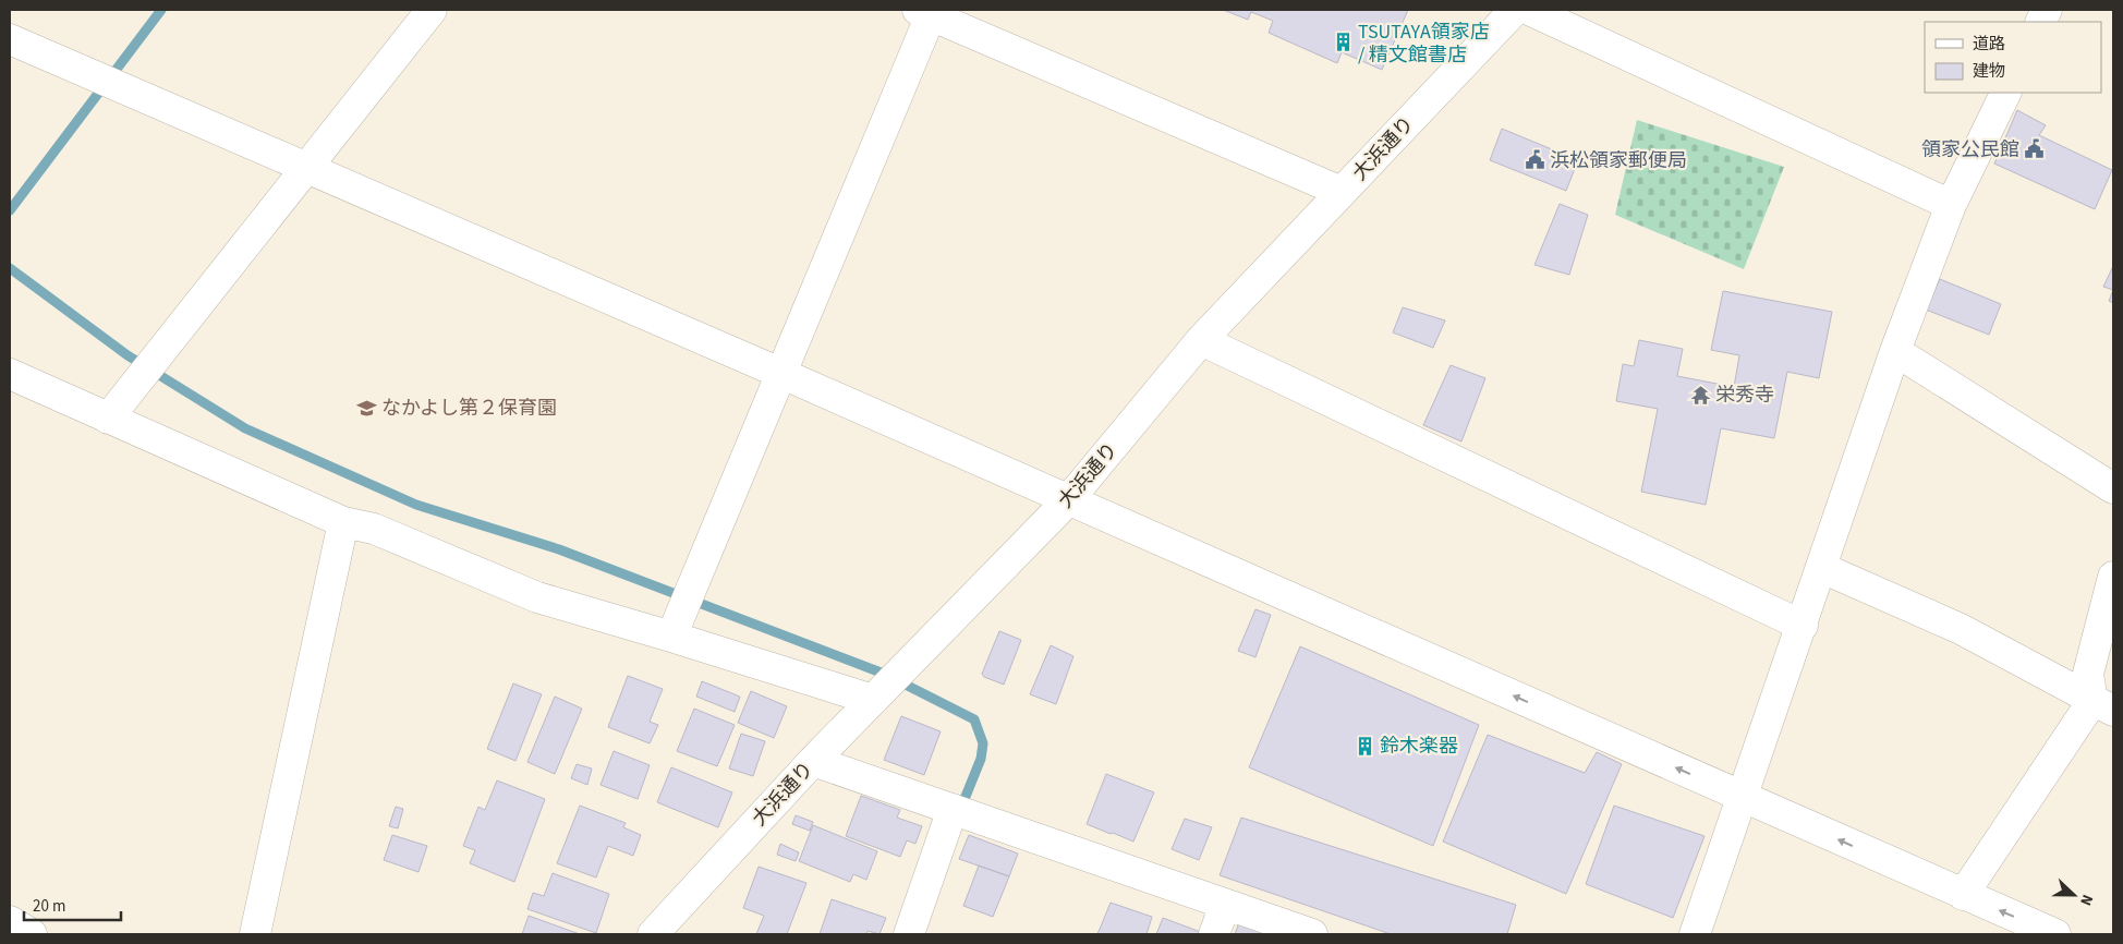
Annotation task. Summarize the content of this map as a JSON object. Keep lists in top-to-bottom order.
{
  "streets": {
    "street": ["大浜通り"]
  },
  "places": {
    "building": ["TSUTAYA領家店 / 精文館書店", "鈴木楽器"],
    "public building": ["領家公民館", "浜松領家郵便局"],
    "temple": ["栄秀寺"],
    "school or university": ["なかよし第２保育園"]
  },
  "legend": ["道路", "建物"],
  "scale_bar": "20 m",
  "north": "right"
}
